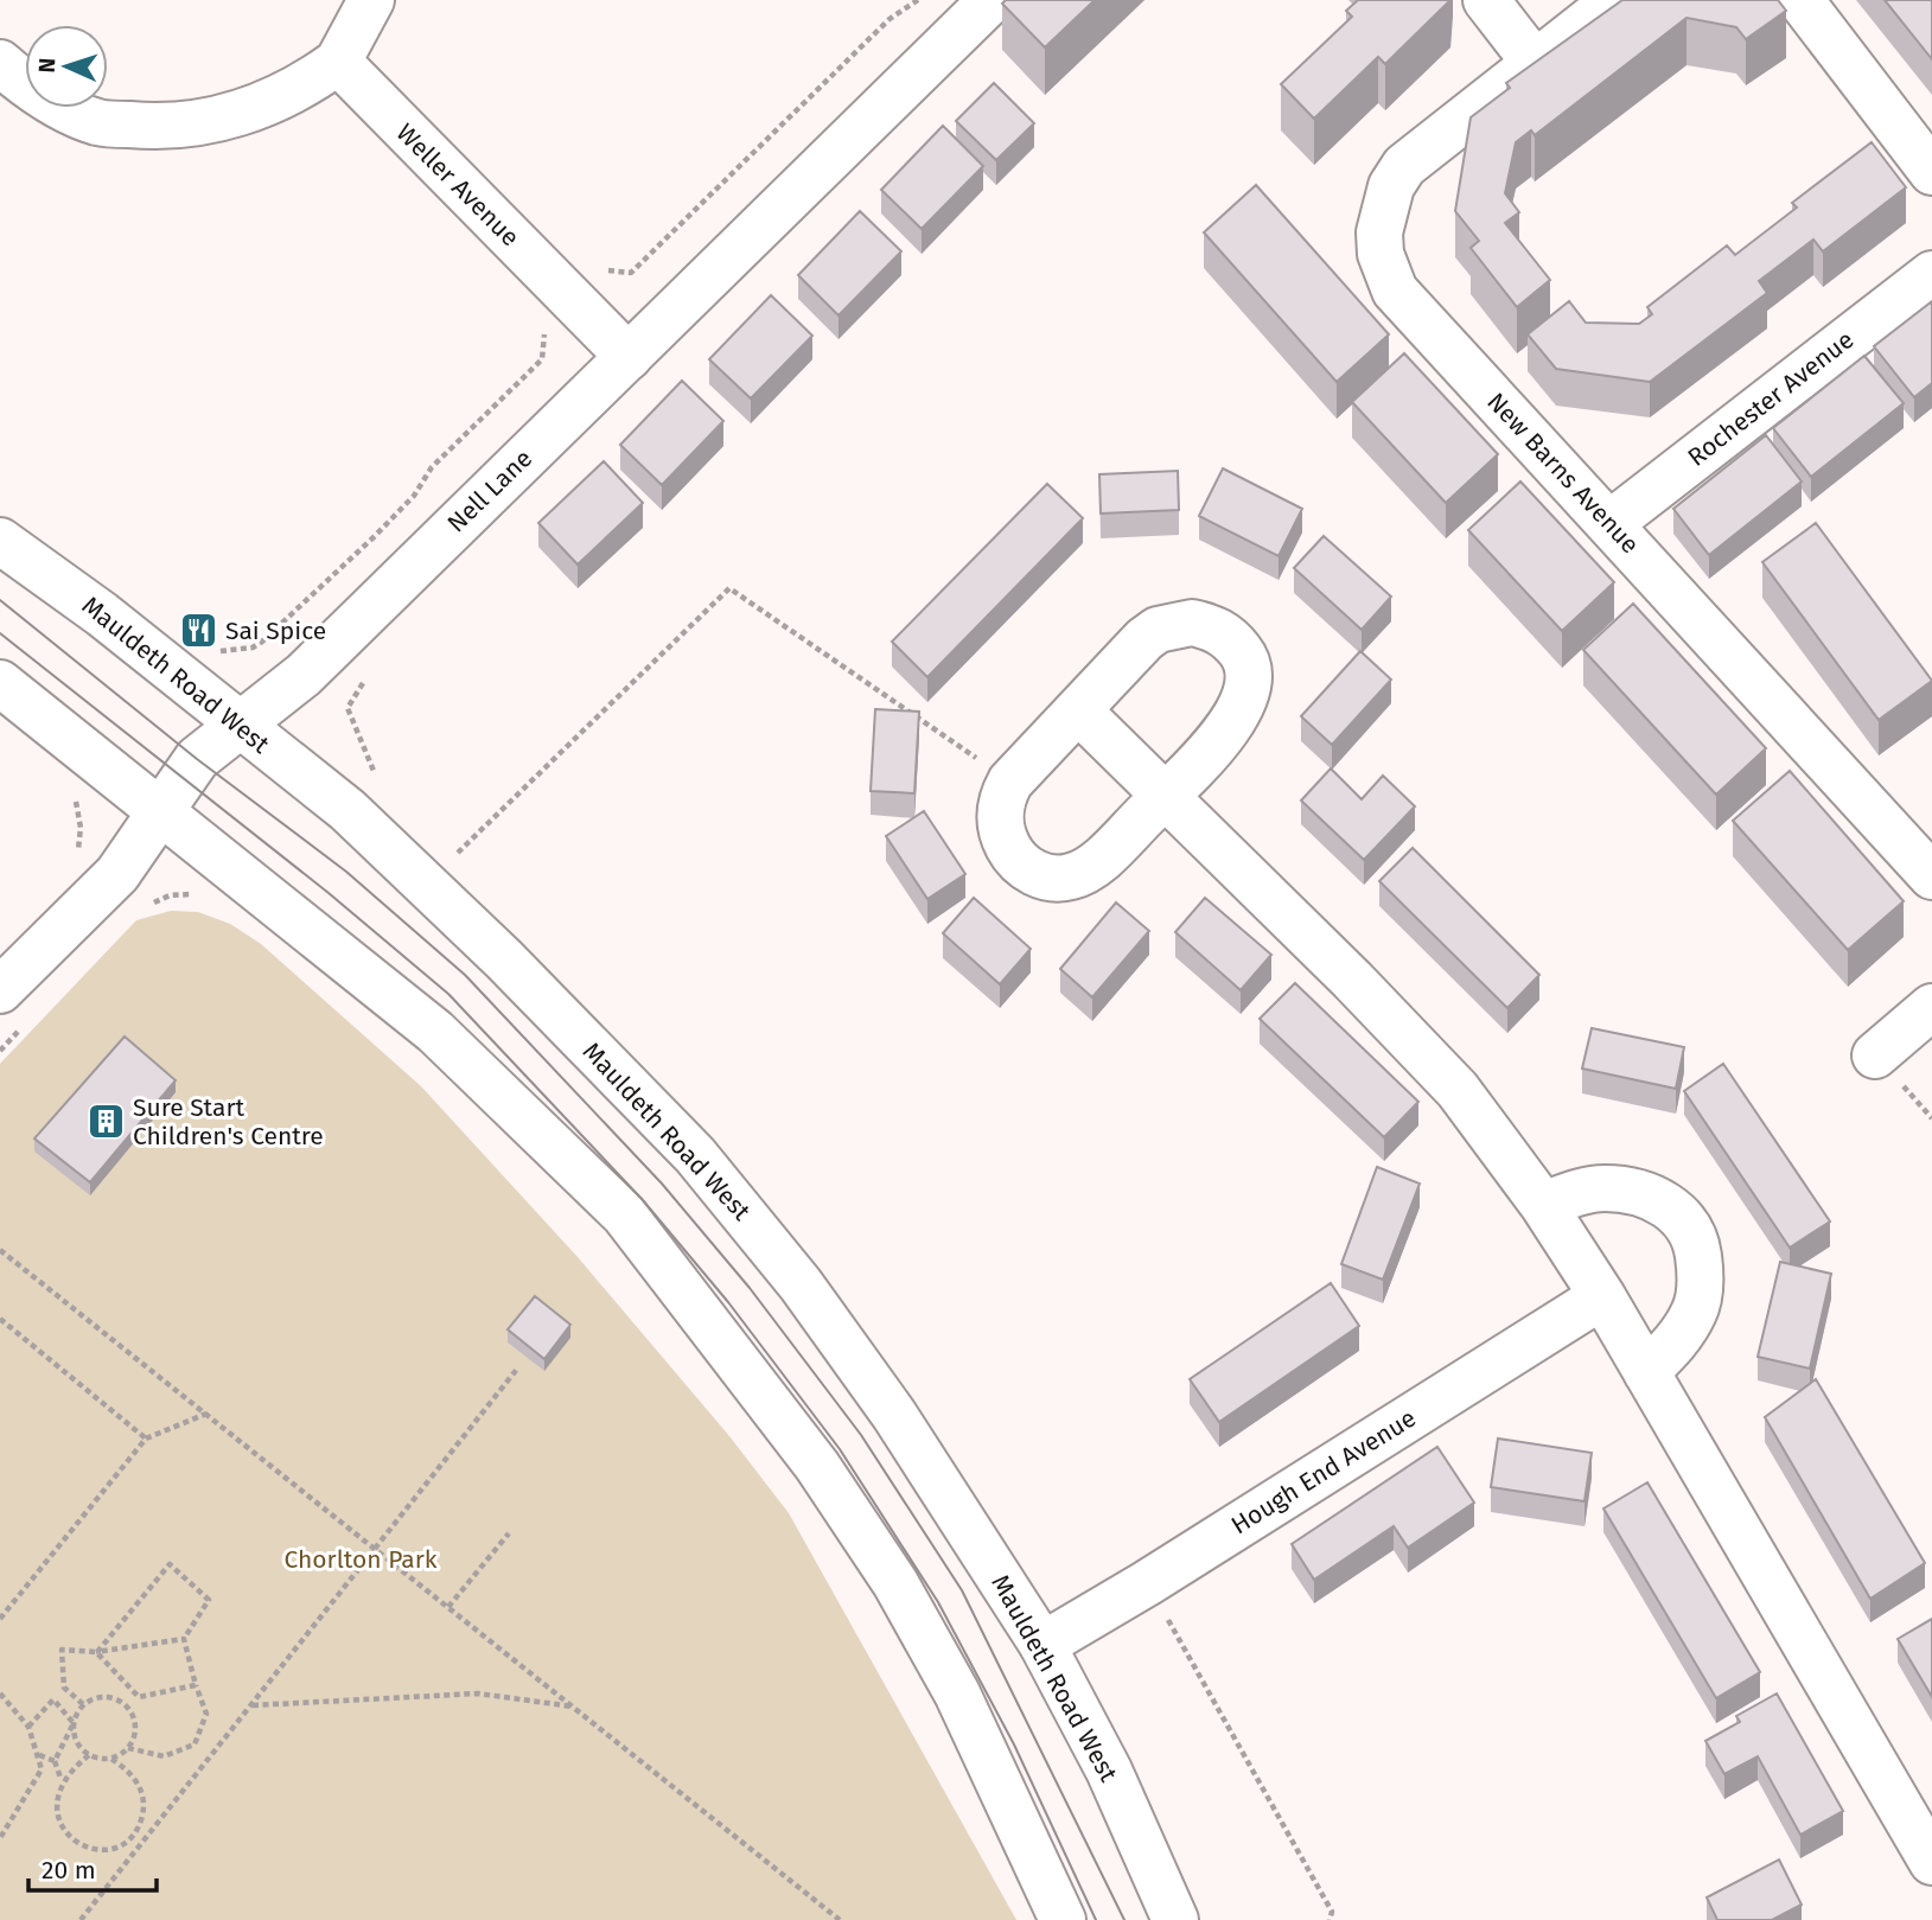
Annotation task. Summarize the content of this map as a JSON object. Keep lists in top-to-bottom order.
{
  "streets": {
    "street": [
      "Weller Avenue",
      "Rochester Avenue",
      "New Barns Avenue",
      "Nell Lane",
      "Mauldeth Road West",
      "Hough End Avenue"
    ]
  },
  "crossings": [
    ["Weller Avenue", "Nell Lane"],
    ["Rochester Avenue", "New Barns Avenue"],
    ["Nell Lane", "Mauldeth Road West"],
    ["Mauldeth Road West", "Hough End Avenue"]
  ],
  "parks": ["Chorlton Park"],
  "places": {
    "restaurant": ["Sai Spice"],
    "building": ["Sure Start Children's Centre"]
  },
  "scale_bar": "20 m",
  "north": "left"
}
